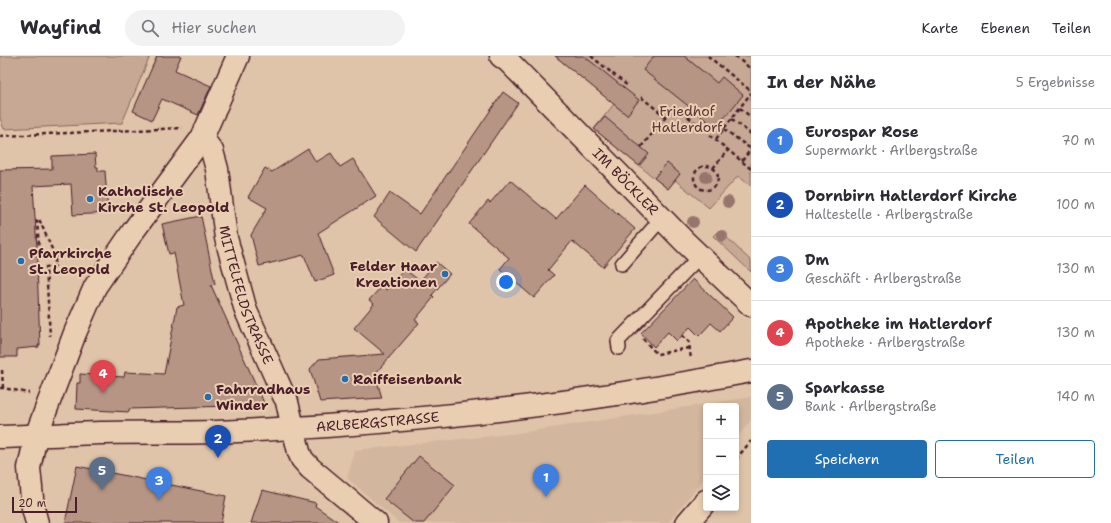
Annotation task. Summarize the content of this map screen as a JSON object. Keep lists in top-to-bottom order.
{
  "streets": {
    "street": ["IM BÖCKLER", "MITTELFELDSTRASSE", "ARLBERGSTRASSE"]
  },
  "crossings": [
    ["MITTELFELDSTRASSE", "ARLBERGSTRASSE"]
  ],
  "parks": ["Friedhof Hatlerdorf"],
  "places": [
    "Katholische Kirche St. Leopold",
    "Pfarrkirche St. Leopold",
    "Felder Haar Kreationen",
    "Raiffeisenbank",
    "Fahrradhaus Winder"
  ],
  "scale_bar": "20 m",
  "page": {
    "header": "Wayfind",
    "search": "Hier suchen",
    "nav": ["Karte", "Ebenen", "Teilen"],
    "heading": ["In der Nähe", "5 Ergebnisse"],
    "list": [
      {
        "mark": "1",
        "name": "Eurospar Rose",
        "note": "Supermarkt · Arlbergstraße",
        "value": "70 m"
      },
      {
        "mark": "2",
        "name": "Dornbirn Hatlerdorf Kirche",
        "note": "Haltestelle · Arlbergstraße",
        "value": "100 m"
      },
      {
        "mark": "3",
        "name": "Dm",
        "note": "Geschäft · Arlbergstraße",
        "value": "130 m"
      },
      {
        "mark": "4",
        "name": "Apotheke im Hatlerdorf",
        "note": "Apotheke · Arlbergstraße",
        "value": "130 m"
      },
      {
        "mark": "5",
        "name": "Sparkasse",
        "note": "Bank · Arlbergstraße",
        "value": "140 m"
      }
    ],
    "pins": [
      "4",
      "2",
      "5",
      "1",
      "3"
    ],
    "map_buttons": ["+", "−"],
    "buttons": ["Speichern", "Teilen"],
    "scale": "20 m"
  }
}
